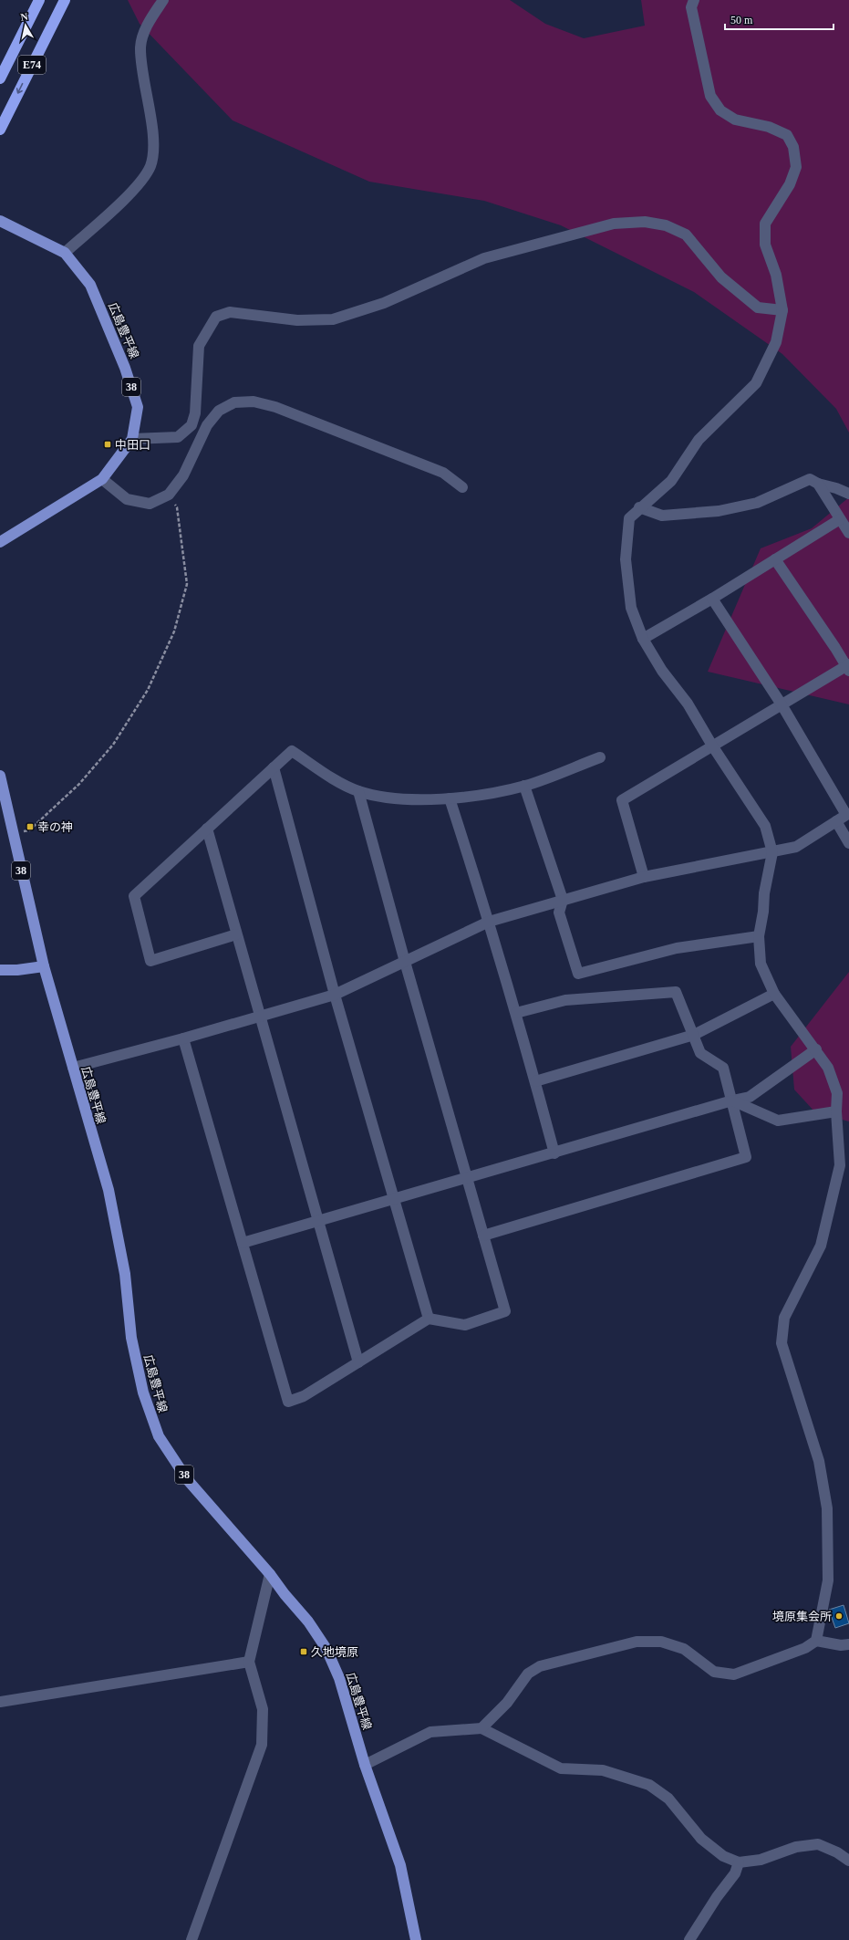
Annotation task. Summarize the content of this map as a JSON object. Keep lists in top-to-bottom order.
{
  "streets": {
    "highway": ["E74"],
    "main road": ["広島豊平線", "38"]
  },
  "places": {
    "transit": ["中田口", "幸の神", "久地境原"],
    "other": ["境原集会所"]
  },
  "scale_bar": "50 m",
  "north": "top"
}
